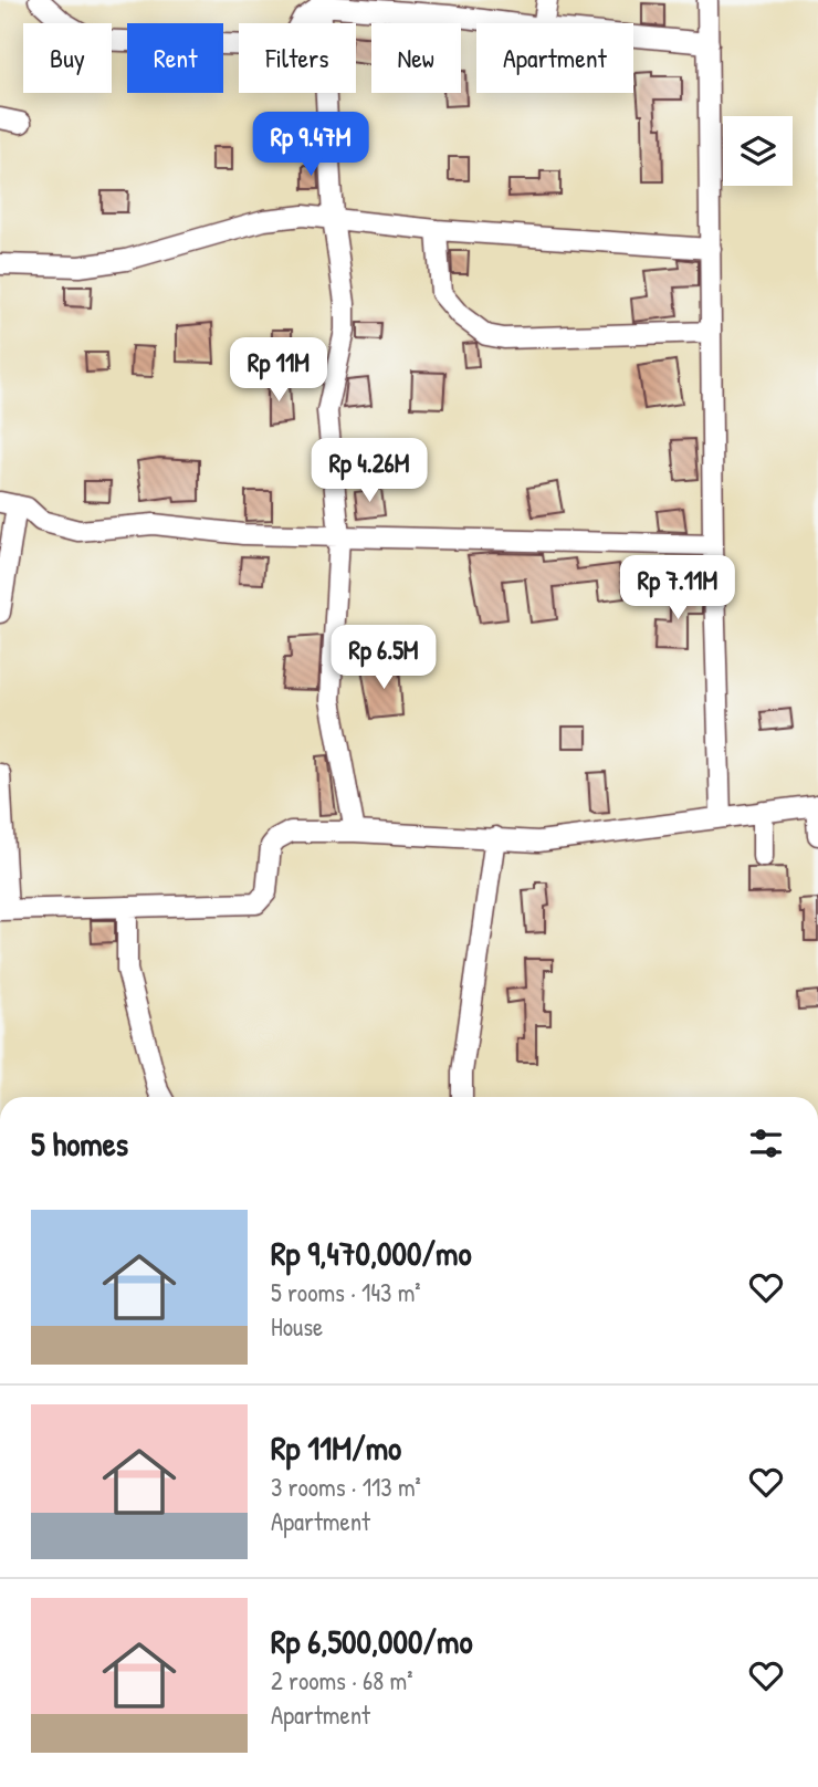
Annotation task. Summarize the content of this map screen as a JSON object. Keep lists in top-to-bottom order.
{
  "page": {
    "chip": [
      "Buy",
      "Rent",
      "Filters",
      "New",
      "Apartment"
    ],
    "price": [
      "Rp 9.47M",
      "Rp 11M",
      "Rp 4.26M",
      "Rp 7.11M",
      "Rp 6.5M"
    ],
    "heading": "5 homes",
    "list": [
      {
        "name": "Rp 9,470,000/mo",
        "note": "5 rooms · 143 m² · House"
      },
      {
        "name": "Rp 11M/mo",
        "note": "3 rooms · 113 m² · Apartment"
      },
      {
        "name": "Rp 6,500,000/mo",
        "note": "2 rooms · 68 m² · Apartment"
      }
    ]
  }
}
